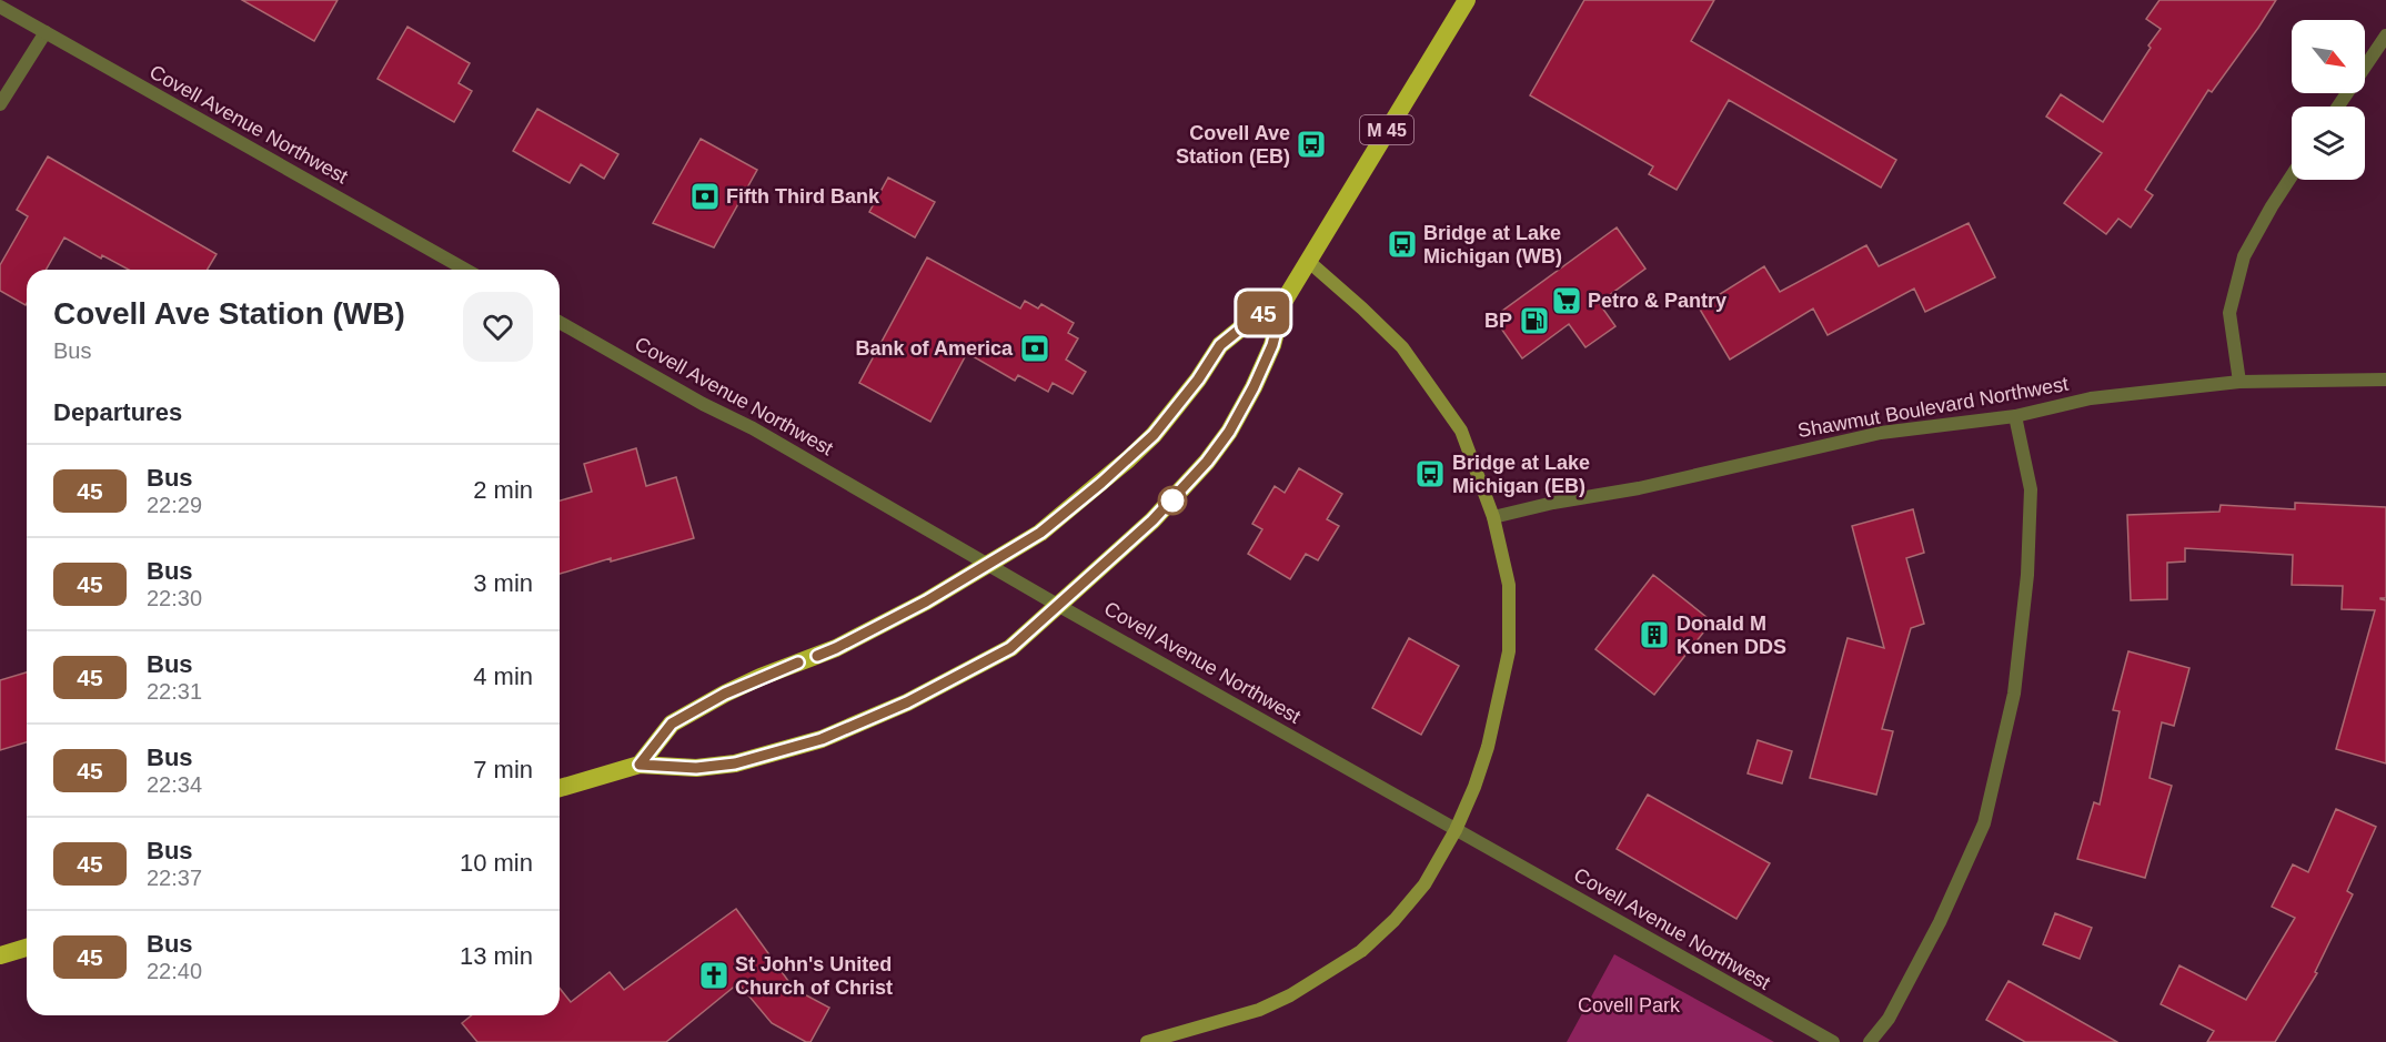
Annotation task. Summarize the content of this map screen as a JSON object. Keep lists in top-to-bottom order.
{
  "streets": {
    "highway": ["M 45"],
    "street": ["Covell Avenue Northwest", "Shawmut Boulevard Northwest"]
  },
  "crossings": [
    ["Covell Avenue Northwest", "M 45"]
  ],
  "parks": ["Covell Park"],
  "places": {
    "bus stop": ["Covell Ave Station (EB)", "Bridge at Lake Michigan (WB)", "Bridge at Lake Michigan (EB)"],
    "bank": ["Fifth Third Bank", "Bank of America"],
    "supermarket": ["Petro & Pantry"],
    "fuel station": ["BP"],
    "building": ["Donald M Konen DDS"],
    "church": ["St John's United Church of Christ"]
  },
  "lines": ["bus line 45"],
  "north": "bottom right",
  "page": {
    "on_map": "45",
    "heading": [
      ["Covell Ave Station (WB)", "Bus"],
      "Departures"
    ],
    "list": [
      {
        "mark": "45",
        "name": "Bus",
        "note": "22:29",
        "value": "2 min"
      },
      {
        "mark": "45",
        "name": "Bus",
        "note": "22:30",
        "value": "3 min"
      },
      {
        "mark": "45",
        "name": "Bus",
        "note": "22:31",
        "value": "4 min"
      },
      {
        "mark": "45",
        "name": "Bus",
        "note": "22:34",
        "value": "7 min"
      },
      {
        "mark": "45",
        "name": "Bus",
        "note": "22:37",
        "value": "10 min"
      },
      {
        "mark": "45",
        "name": "Bus",
        "note": "22:40",
        "value": "13 min"
      }
    ]
  }
}
